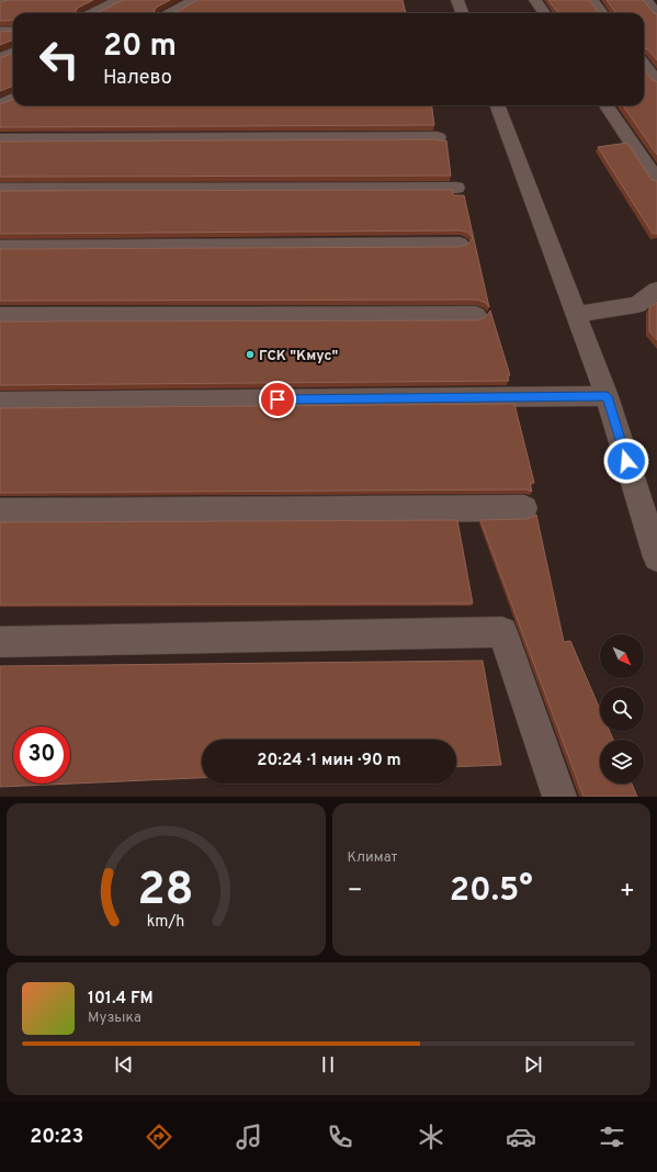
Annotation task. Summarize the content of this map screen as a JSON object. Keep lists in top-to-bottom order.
{
  "places": ["ГСК \"Кмус\""],
  "north": "bottom right",
  "page": {
    "turn": ["20 m", "Налево"],
    "limit": "30",
    "trip": "20:24 · 1 мин · 90 m",
    "tile": "Климат",
    "heat": ["−", "20.5°", "+"],
    "song": ["101.4 FM", "Музыка"],
    "tabs": "20:23",
    "gauge": ["28", "km/h"]
  }
}
